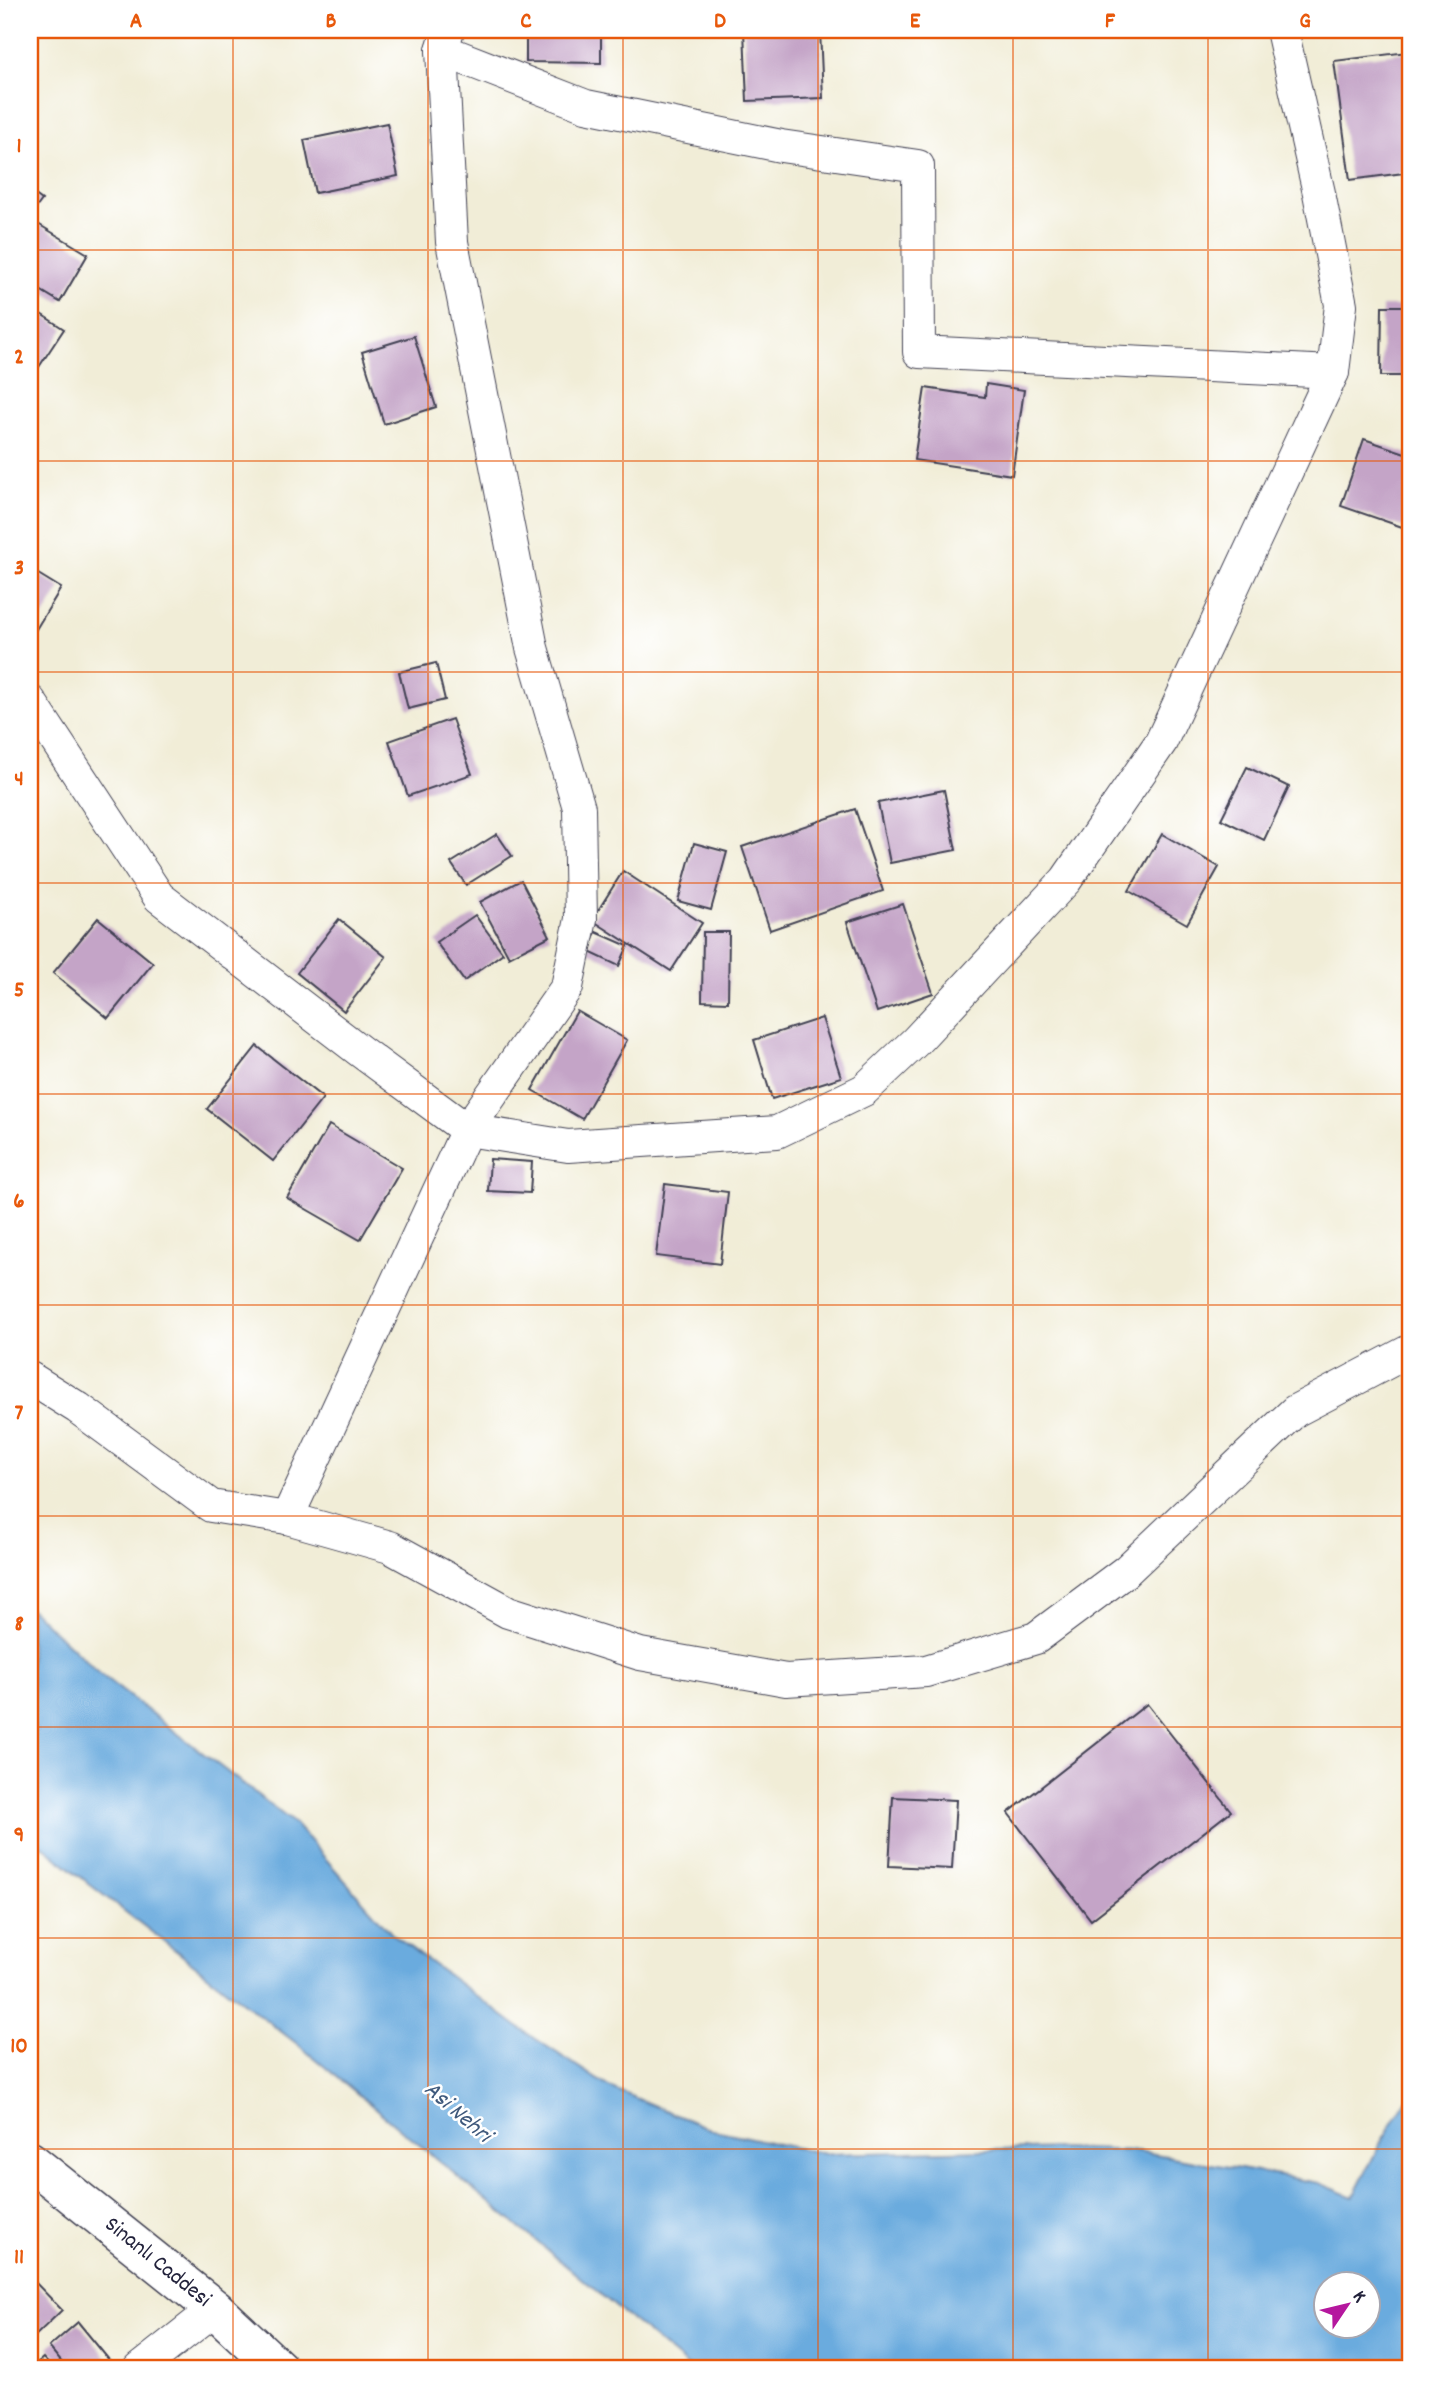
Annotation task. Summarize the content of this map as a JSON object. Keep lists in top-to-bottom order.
{
  "streets": {
    "main road": ["Sinanlı Caddesi"]
  },
  "water": ["Asi Nehri"],
  "north": "top right",
  "grid": {
    "columns": [
      "A",
      "B",
      "C",
      "D",
      "E",
      "F",
      "G"
    ],
    "rows": [
      "1",
      "2",
      "3",
      "4",
      "5",
      "6",
      "7",
      "8",
      "9",
      "10",
      "11"
    ]
  }
}
